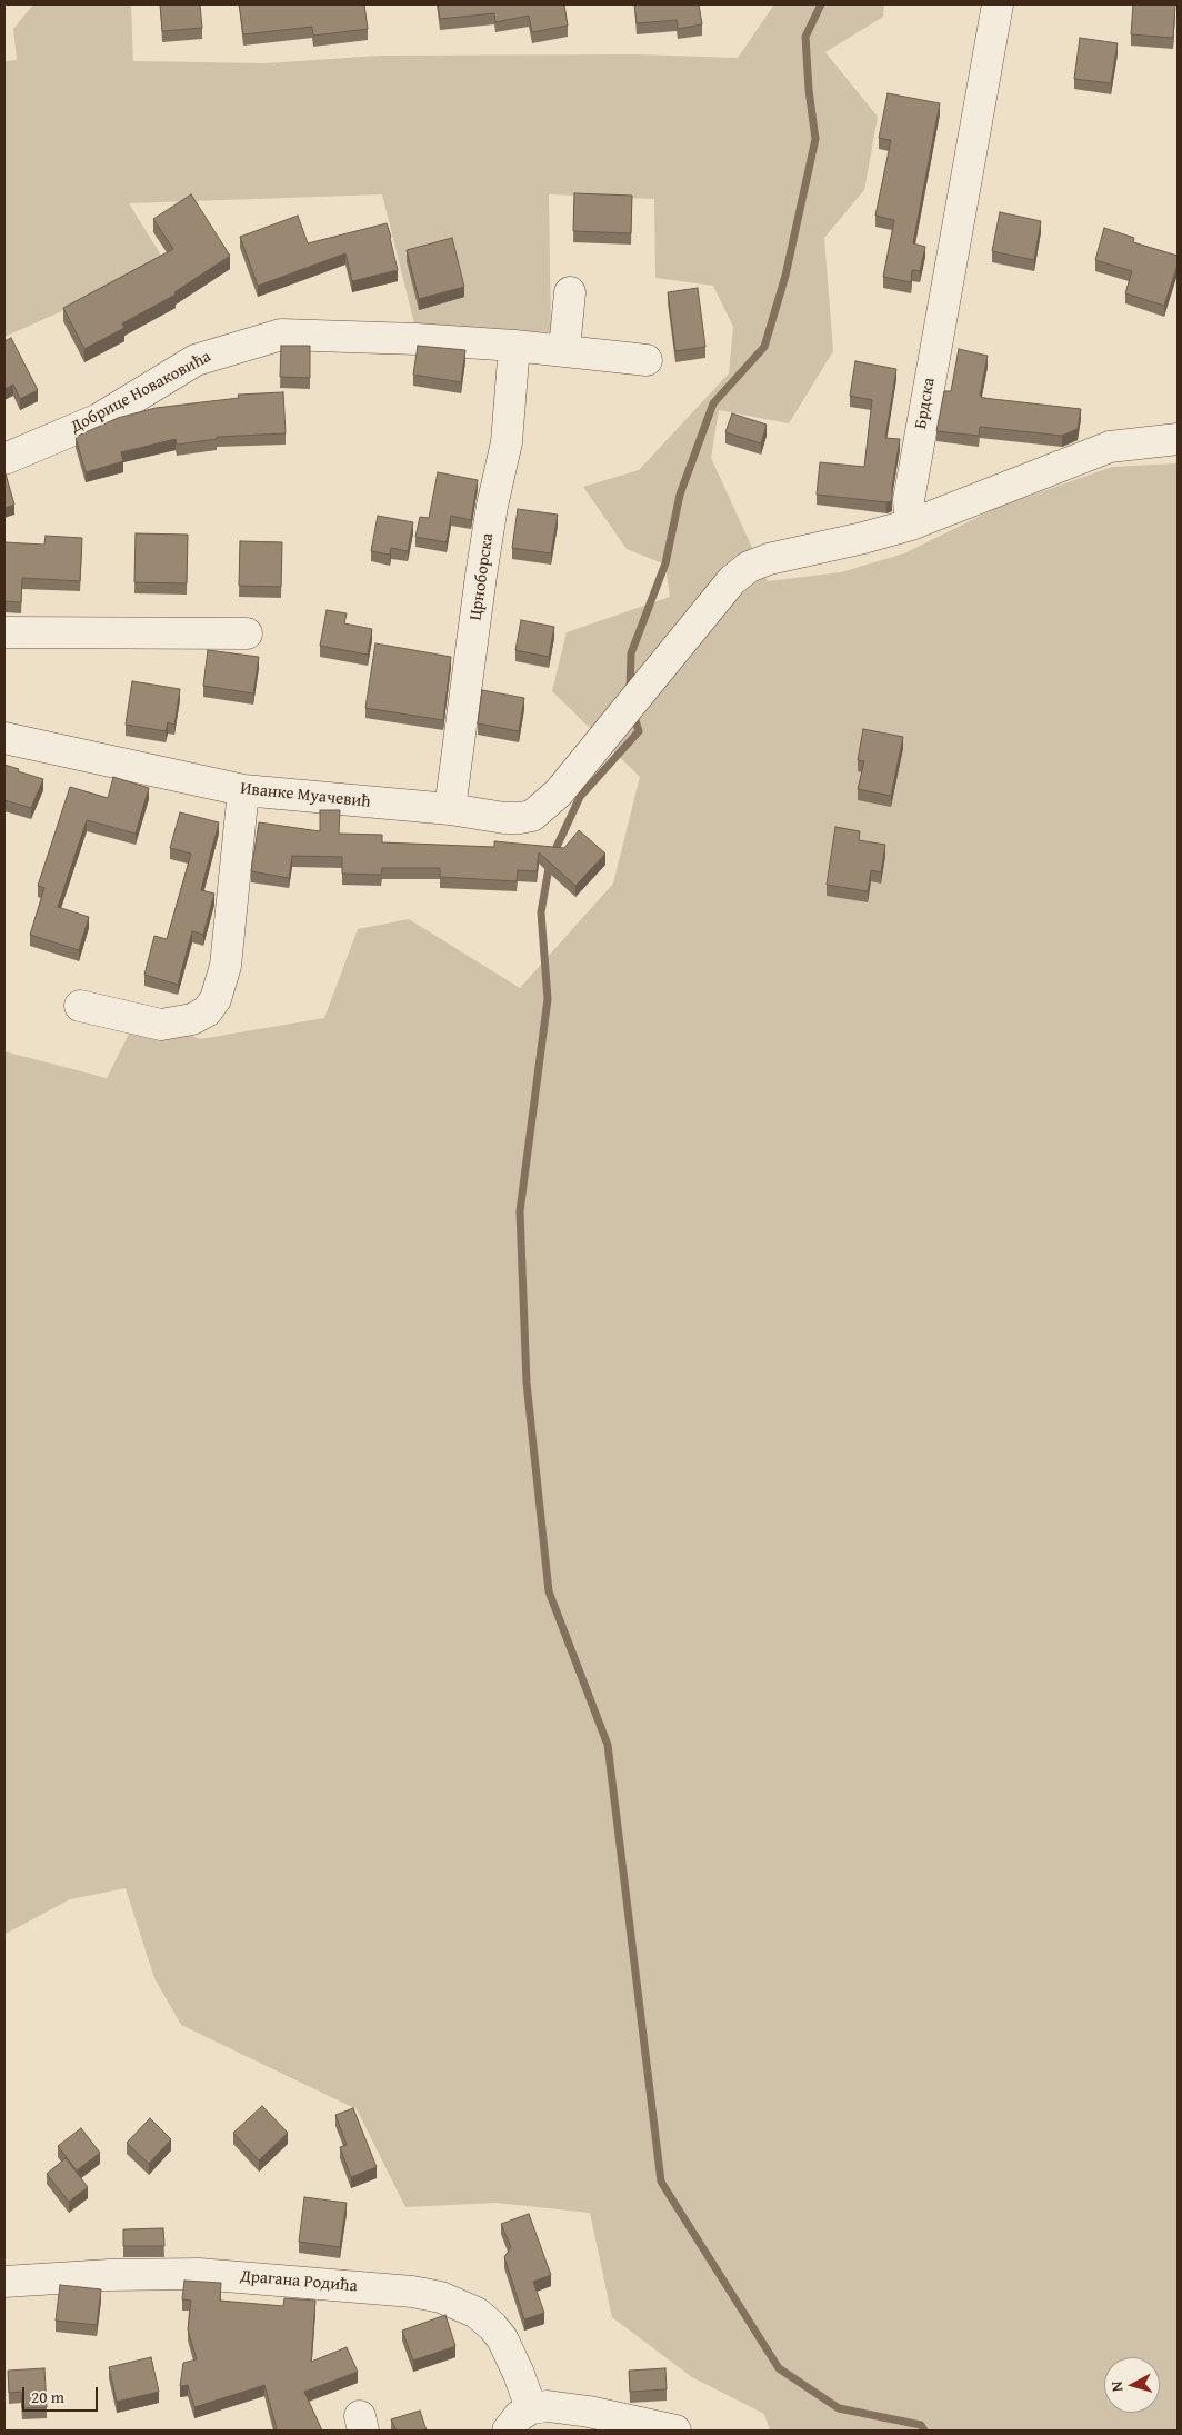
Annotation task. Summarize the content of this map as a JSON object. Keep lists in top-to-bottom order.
{
  "streets": {
    "street": [
      "Добрице Новаковића",
      "Брдска",
      "Црноборска",
      "Иванке Муачевић",
      "Драгана Родића"
    ]
  },
  "crossings": [
    ["Добрице Новаковића", "Црноборска"],
    ["Брдска", "Иванке Муачевић"],
    ["Црноборска", "Иванке Муачевић"]
  ],
  "scale_bar": "20 m",
  "north": "left"
}
